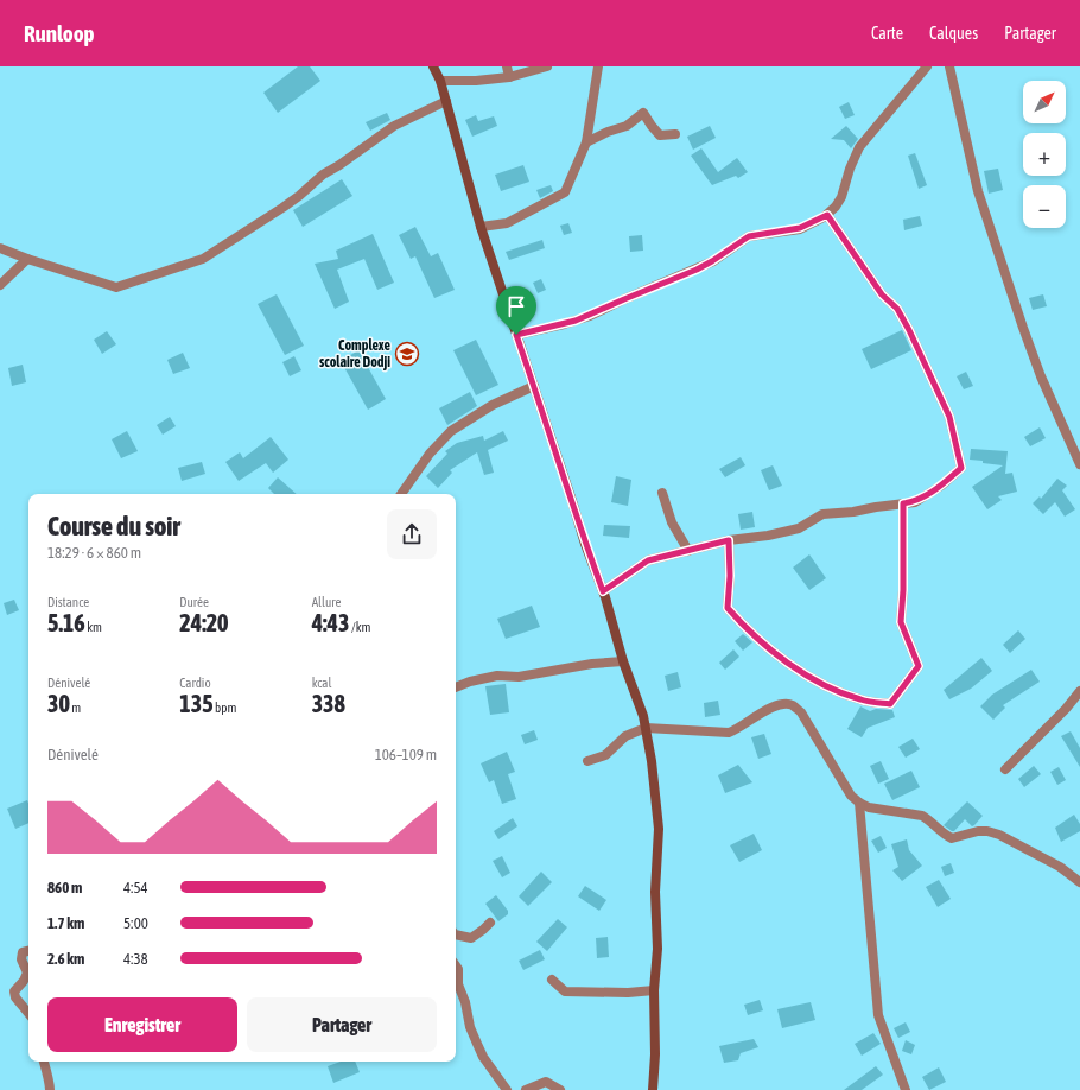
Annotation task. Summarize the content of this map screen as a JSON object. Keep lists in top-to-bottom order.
{
  "places": {
    "school or university": ["Complexe scolaire Dodji"]
  },
  "north": "top right",
  "page": {
    "header": "Runloop",
    "nav": ["Carte", "Calques", "Partager"],
    "map_buttons": ["+", "−"],
    "heading": ["Course du soir", "18:29 · 6 × 860 m"],
    "stats": [
      ["Distance", "5.16 km"],
      ["Durée", "24:20"],
      ["Allure", "4:43 /km"],
      ["Dénivelé", "30 m"],
      ["Cardio", "135 bpm"],
      ["kcal", "338"]
    ],
    "chart": ["Dénivelé", "106–109 m"],
    "list": [
      {
        "name": "860 m",
        "note": "4:54"
      },
      {
        "name": "1.7 km",
        "note": "5:00"
      },
      {
        "name": "2.6 km",
        "note": "4:38"
      }
    ],
    "buttons": ["Enregistrer", "Partager"]
  }
}
